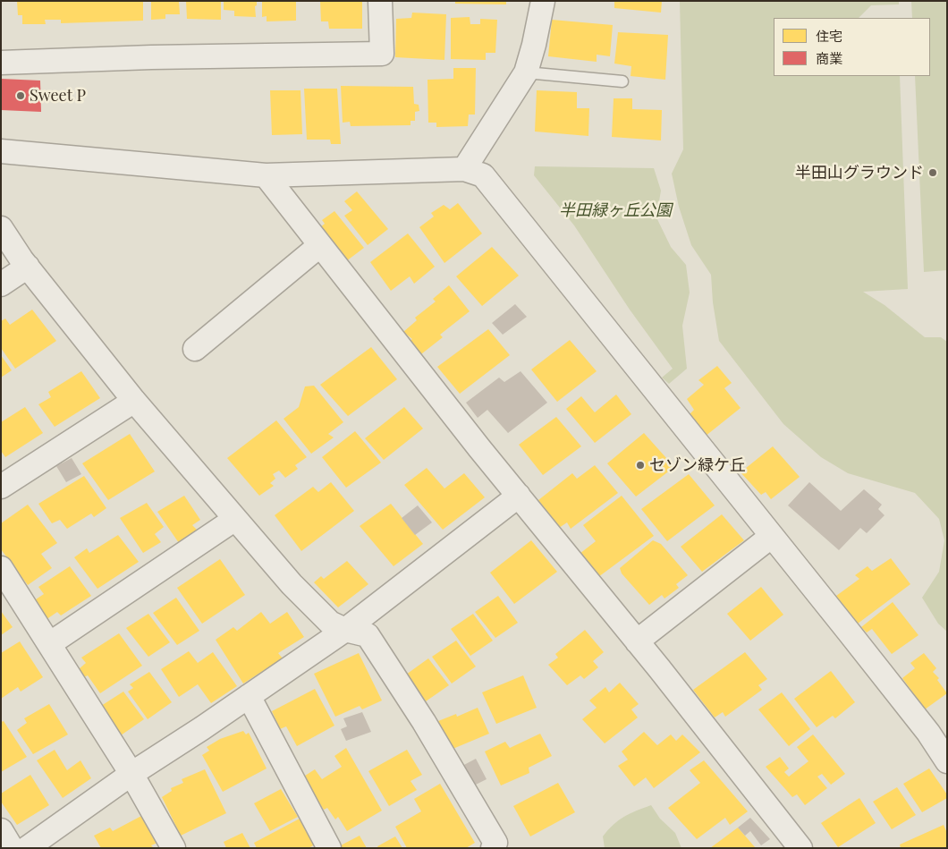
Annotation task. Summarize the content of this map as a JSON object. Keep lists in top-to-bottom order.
{
  "parks": ["半田緑ヶ丘公園"],
  "places": ["Sweet P", "半田山グラウンド", "セゾン緑ケ丘"],
  "legend": ["住宅", "商業"]
}
